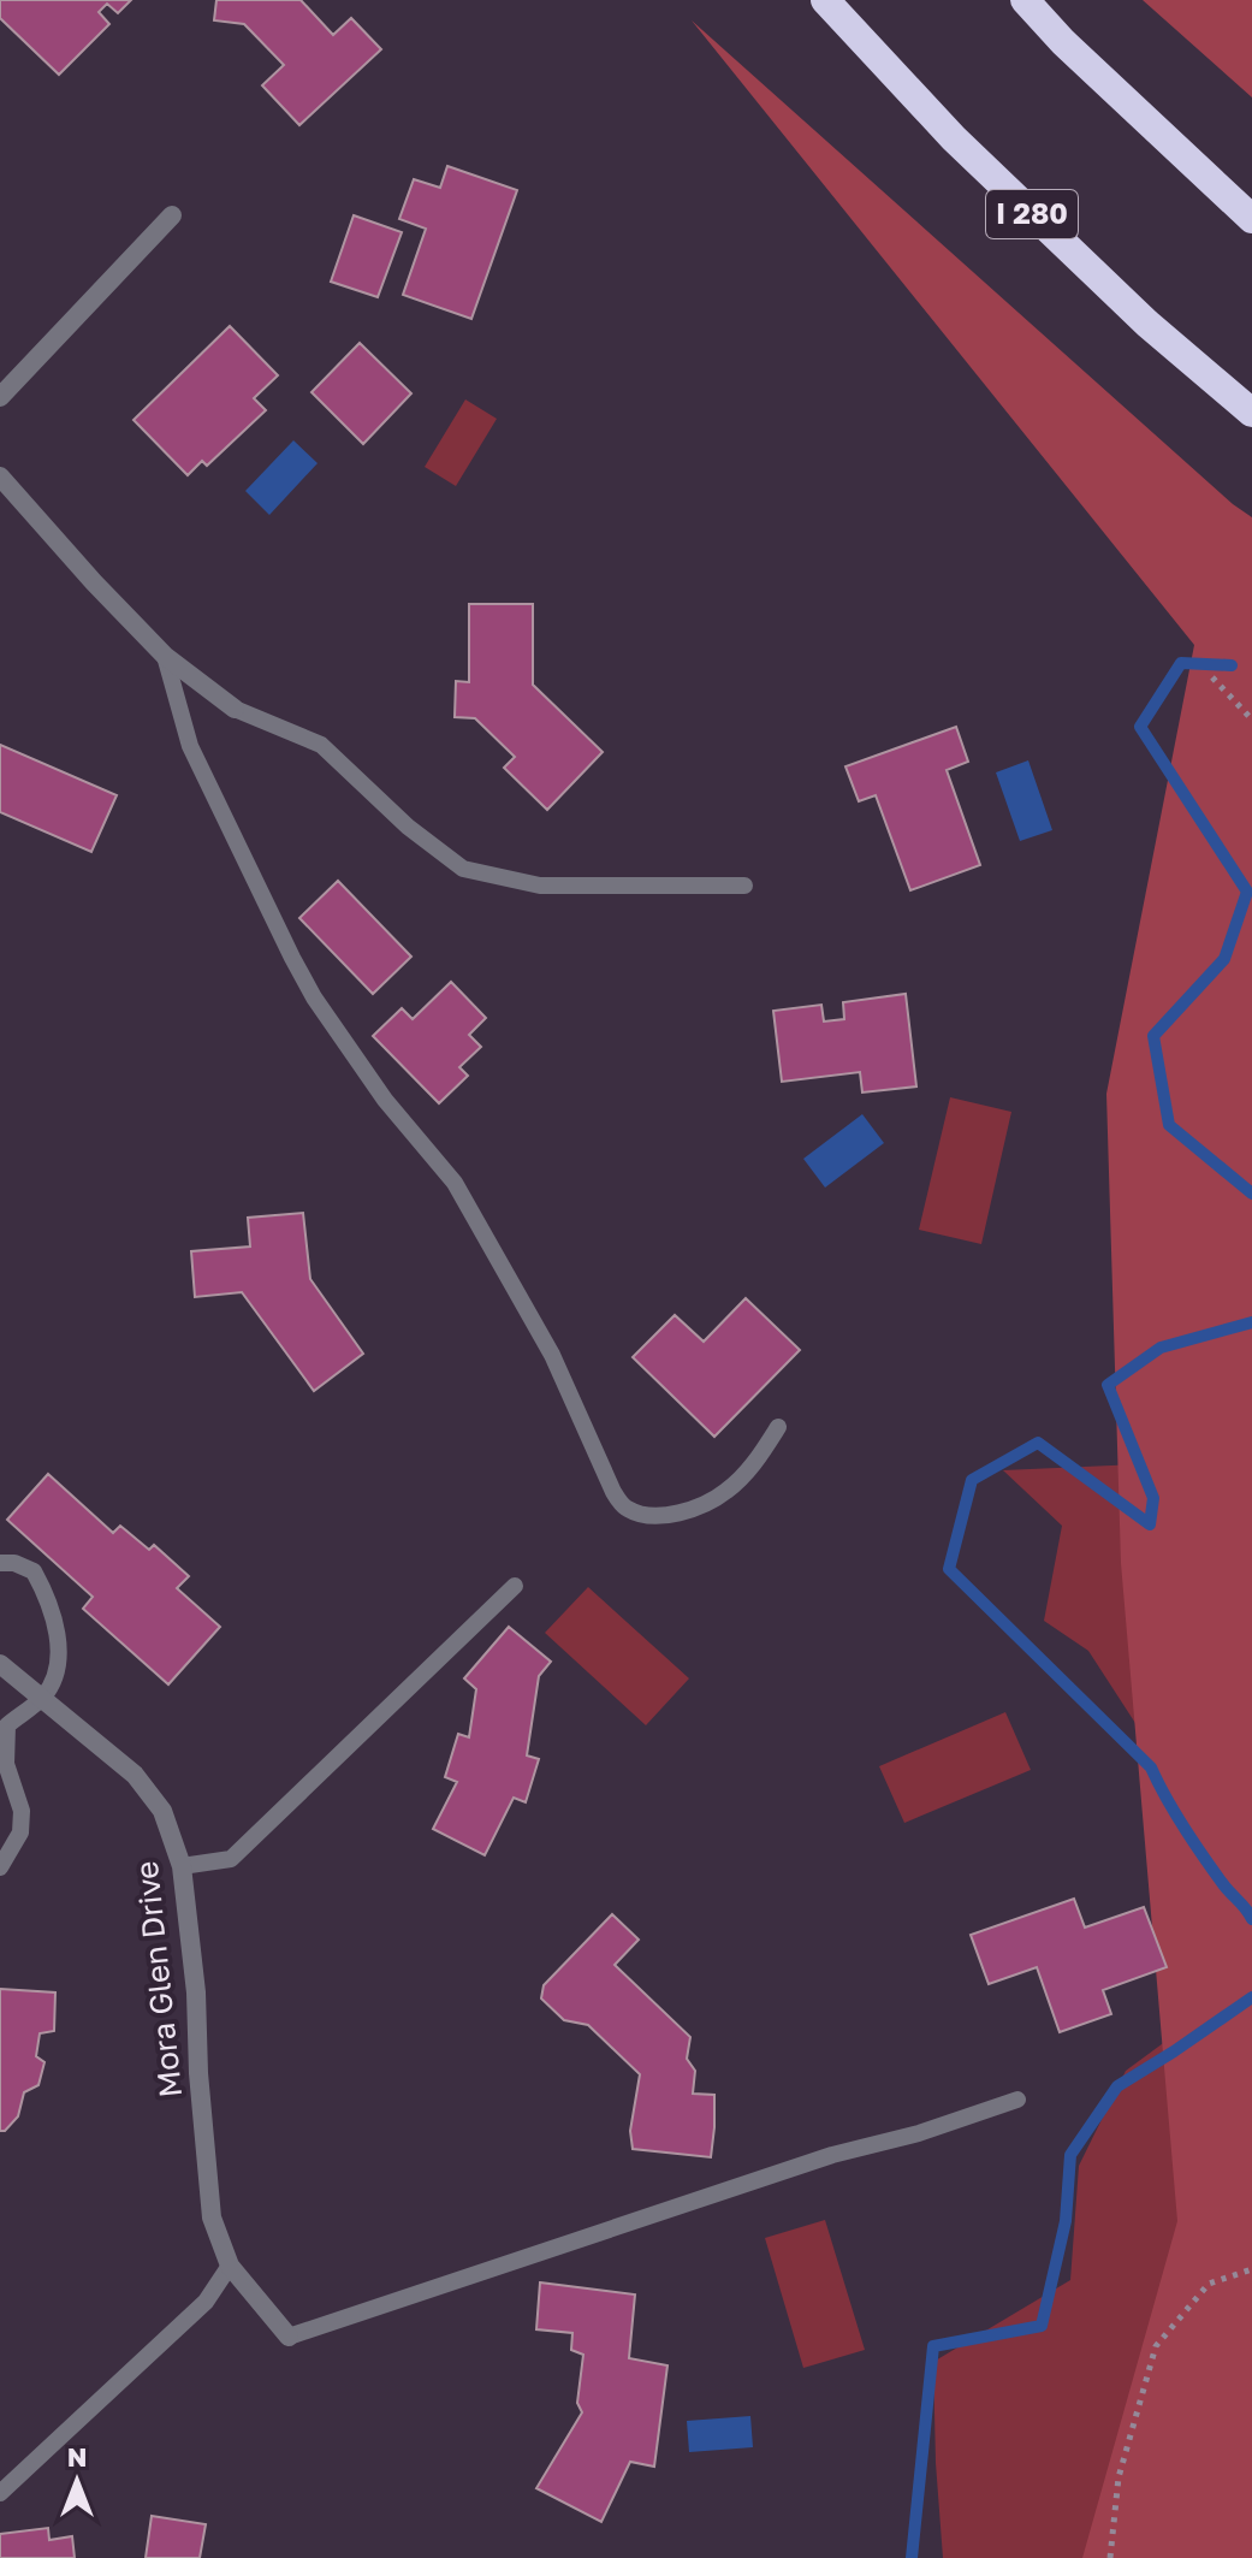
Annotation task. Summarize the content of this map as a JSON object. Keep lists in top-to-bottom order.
{
  "streets": {
    "highway": ["I 280"],
    "street": ["Mora Glen Drive"]
  },
  "north": "top"
}
